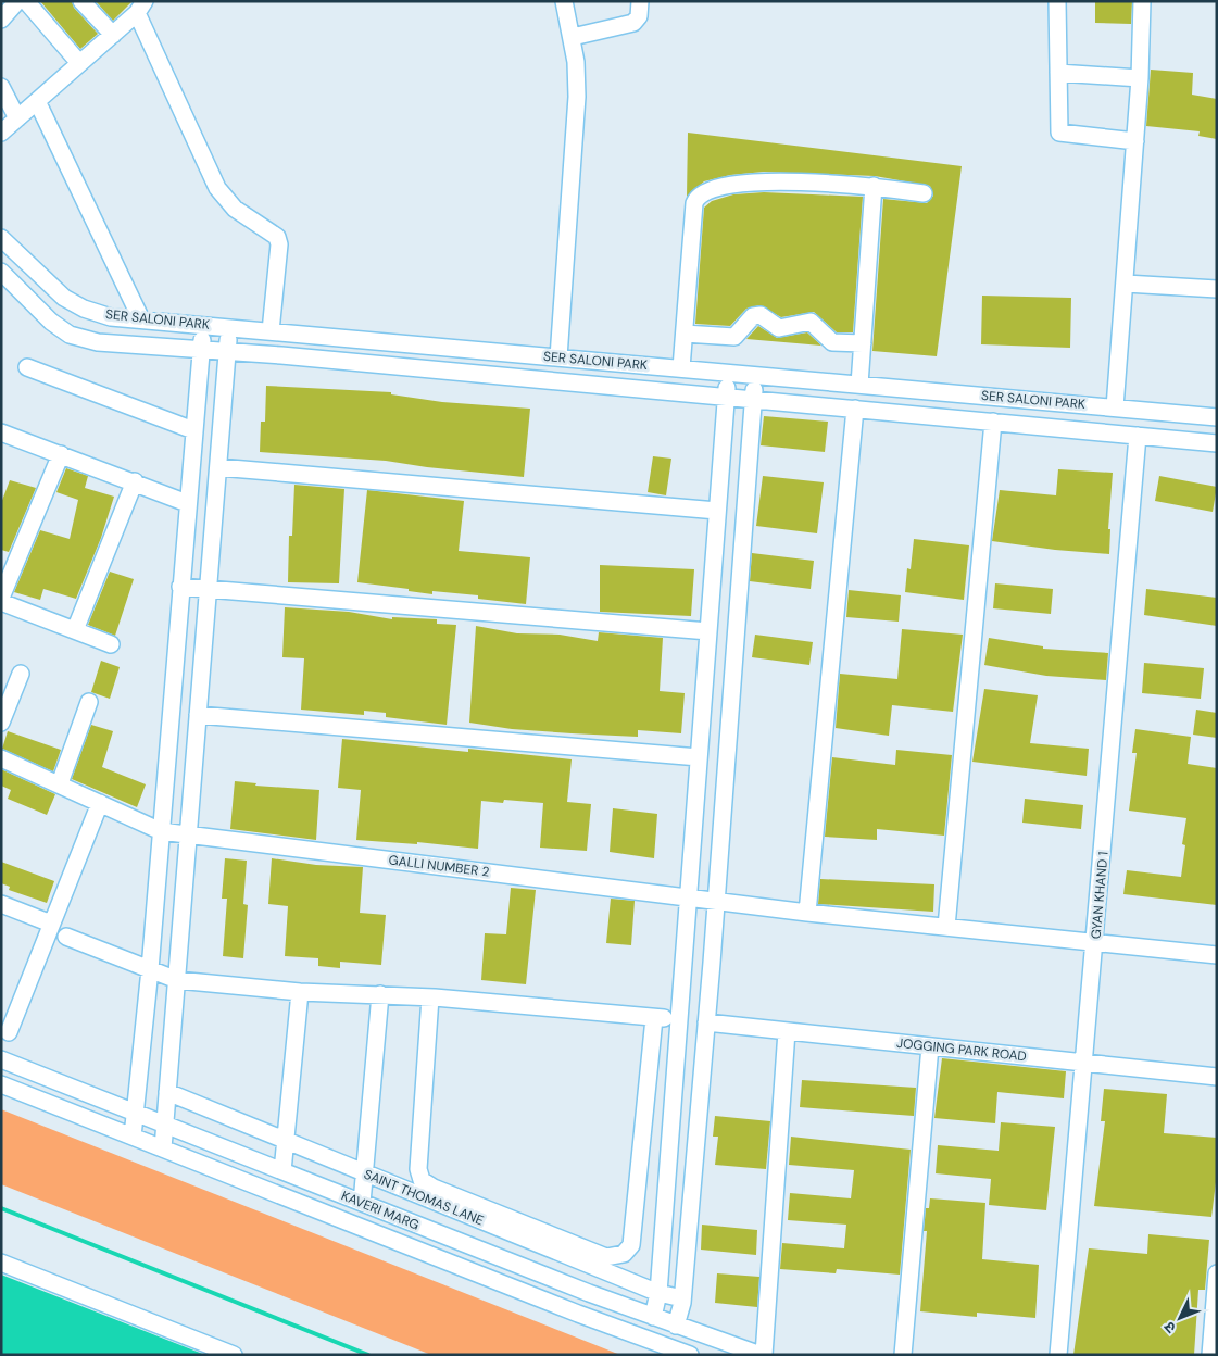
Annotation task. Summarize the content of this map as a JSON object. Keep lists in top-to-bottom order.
{
  "streets": {
    "street": [
      "SER SALONI PARK",
      "GALLI NUMBER 2",
      "GYAN KHAND 1",
      "JOGGING PARK ROAD",
      "SAINT THOMAS LANE",
      "KAVERI MARG"
    ]
  },
  "crossings": [
    ["GALLI NUMBER 2", "GYAN KHAND 1"],
    ["GYAN KHAND 1", "JOGGING PARK ROAD"]
  ],
  "north": "bottom left"
}
